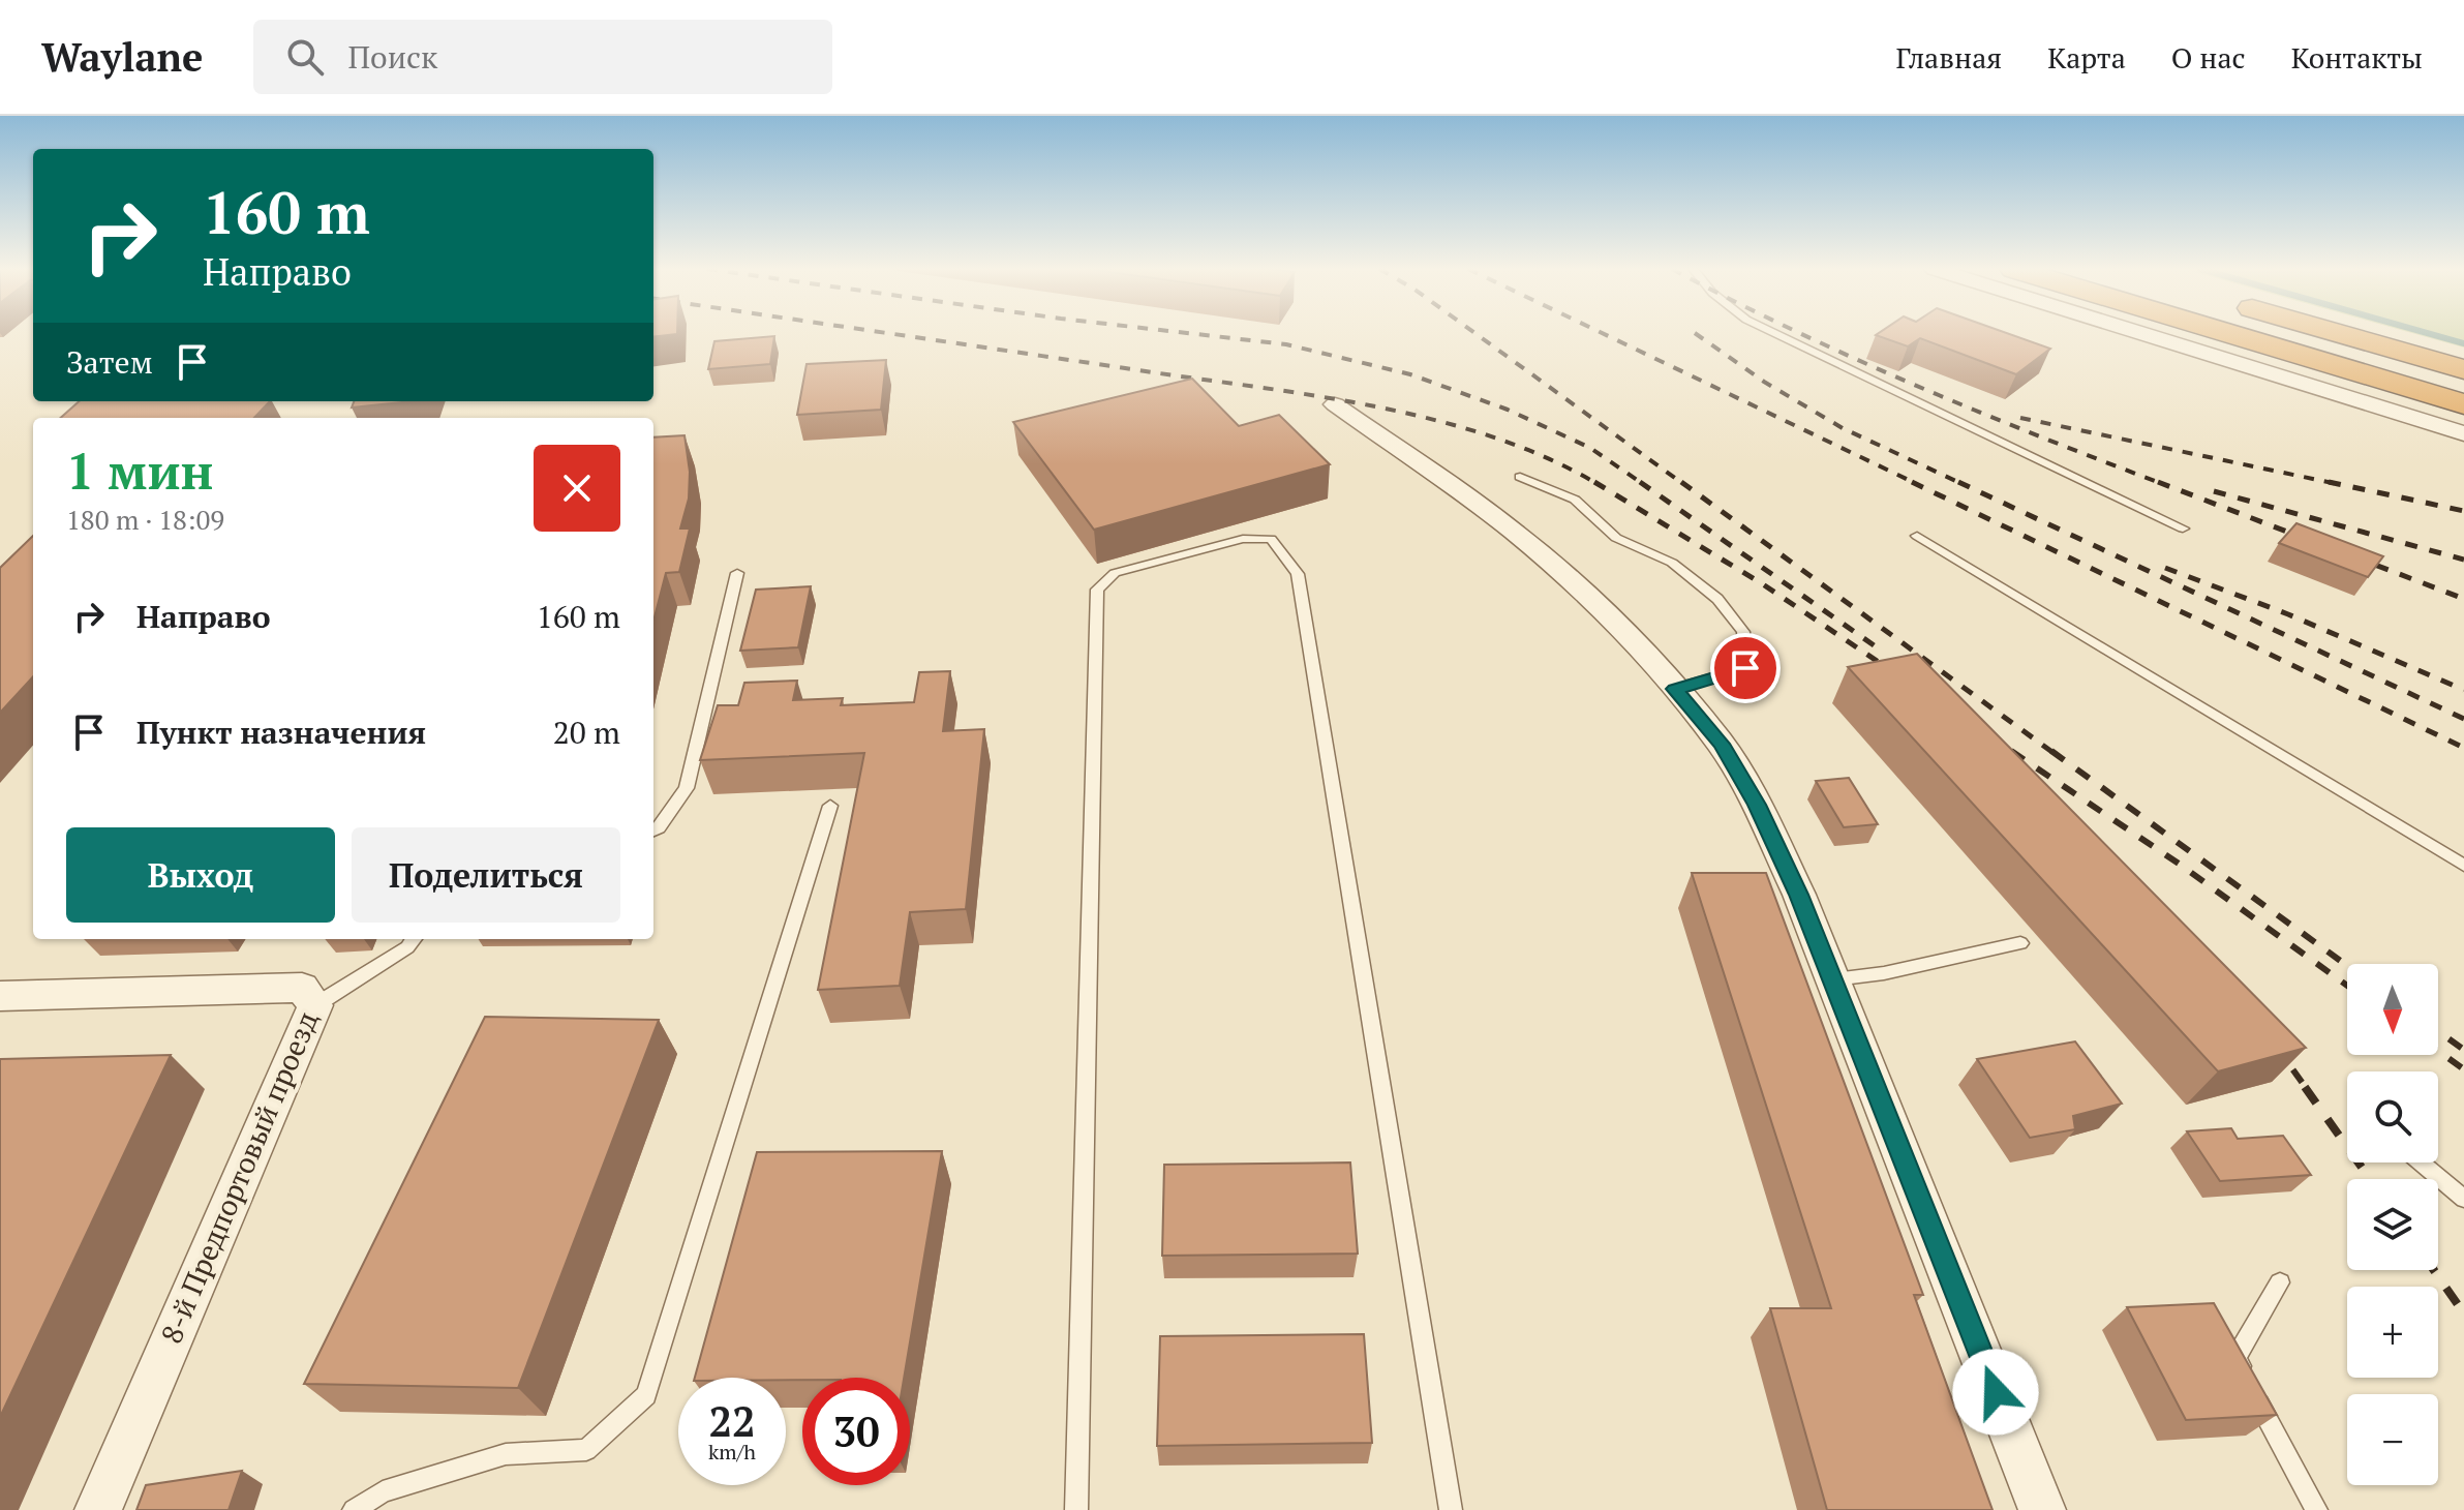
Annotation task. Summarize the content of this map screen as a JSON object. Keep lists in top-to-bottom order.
{
  "streets": {
    "street": ["8-й Предпортовый проезд"]
  },
  "north": "bottom",
  "page": {
    "header": "Waylane",
    "search": "Поиск",
    "nav": [
      "Главная",
      "Карта",
      "О нас",
      "Контакты"
    ],
    "turn": ["160 m", "Направо"],
    "then": "Затем",
    "heading": ["1 мин", "180 m · 18:09"],
    "list": [
      {
        "name": "Направо",
        "value": "160 m"
      },
      {
        "name": "Пункт назначения",
        "value": "20 m"
      }
    ],
    "buttons": ["Выход", "Поделиться"],
    "map_buttons": ["+", "−"],
    "speed": "22 km/h",
    "limit": "30"
  }
}
